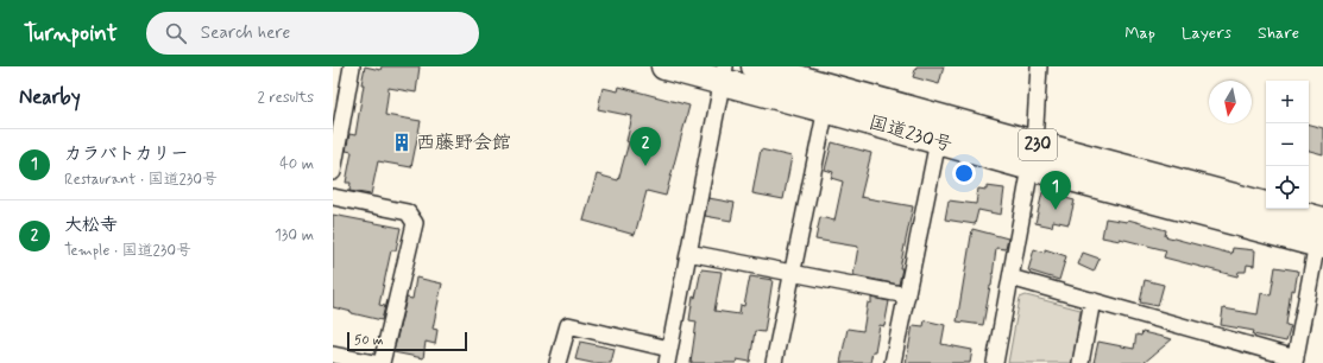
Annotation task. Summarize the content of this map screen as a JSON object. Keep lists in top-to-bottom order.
{
  "streets": {
    "highway": ["国道230号", "230"]
  },
  "places": {
    "building": ["西藤野会館"]
  },
  "scale_bar": "50 m",
  "north": "bottom",
  "page": {
    "header": "Turnpoint",
    "search": "Search here",
    "nav": ["Map", "Layers", "Share"],
    "heading": ["Nearby", "2 results"],
    "map_buttons": ["+", "−"],
    "pins": ["2", "1"],
    "list": [
      {
        "mark": "1",
        "name": "カラバトカリー",
        "note": "Restaurant · 国道230号",
        "value": "40 m"
      },
      {
        "mark": "2",
        "name": "大松寺",
        "note": "Temple · 国道230号",
        "value": "130 m"
      }
    ],
    "scale": "50 m"
  }
}
